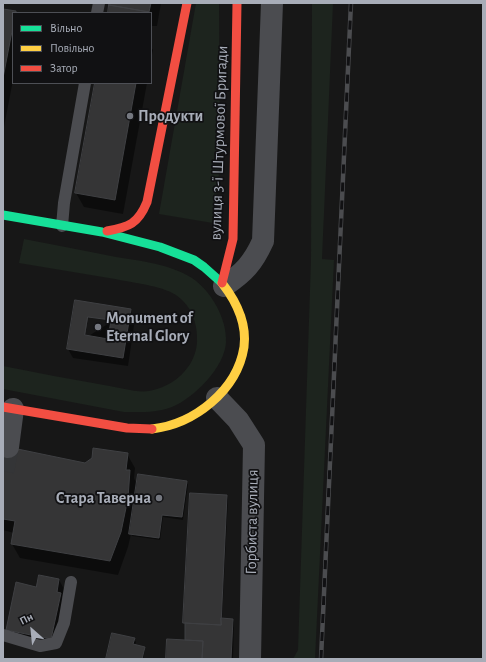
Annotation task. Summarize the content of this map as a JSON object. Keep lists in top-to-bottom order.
{
  "streets": {
    "main road": ["вулиця 3-ї Штурмової Бригади"],
    "street": ["Горбиста вулиця"]
  },
  "places": ["Продукти", "Monument of Eternal Glory", "Стара Таверна"],
  "legend": ["Вільно", "Повільно", "Затор"],
  "north": "top left"
}
